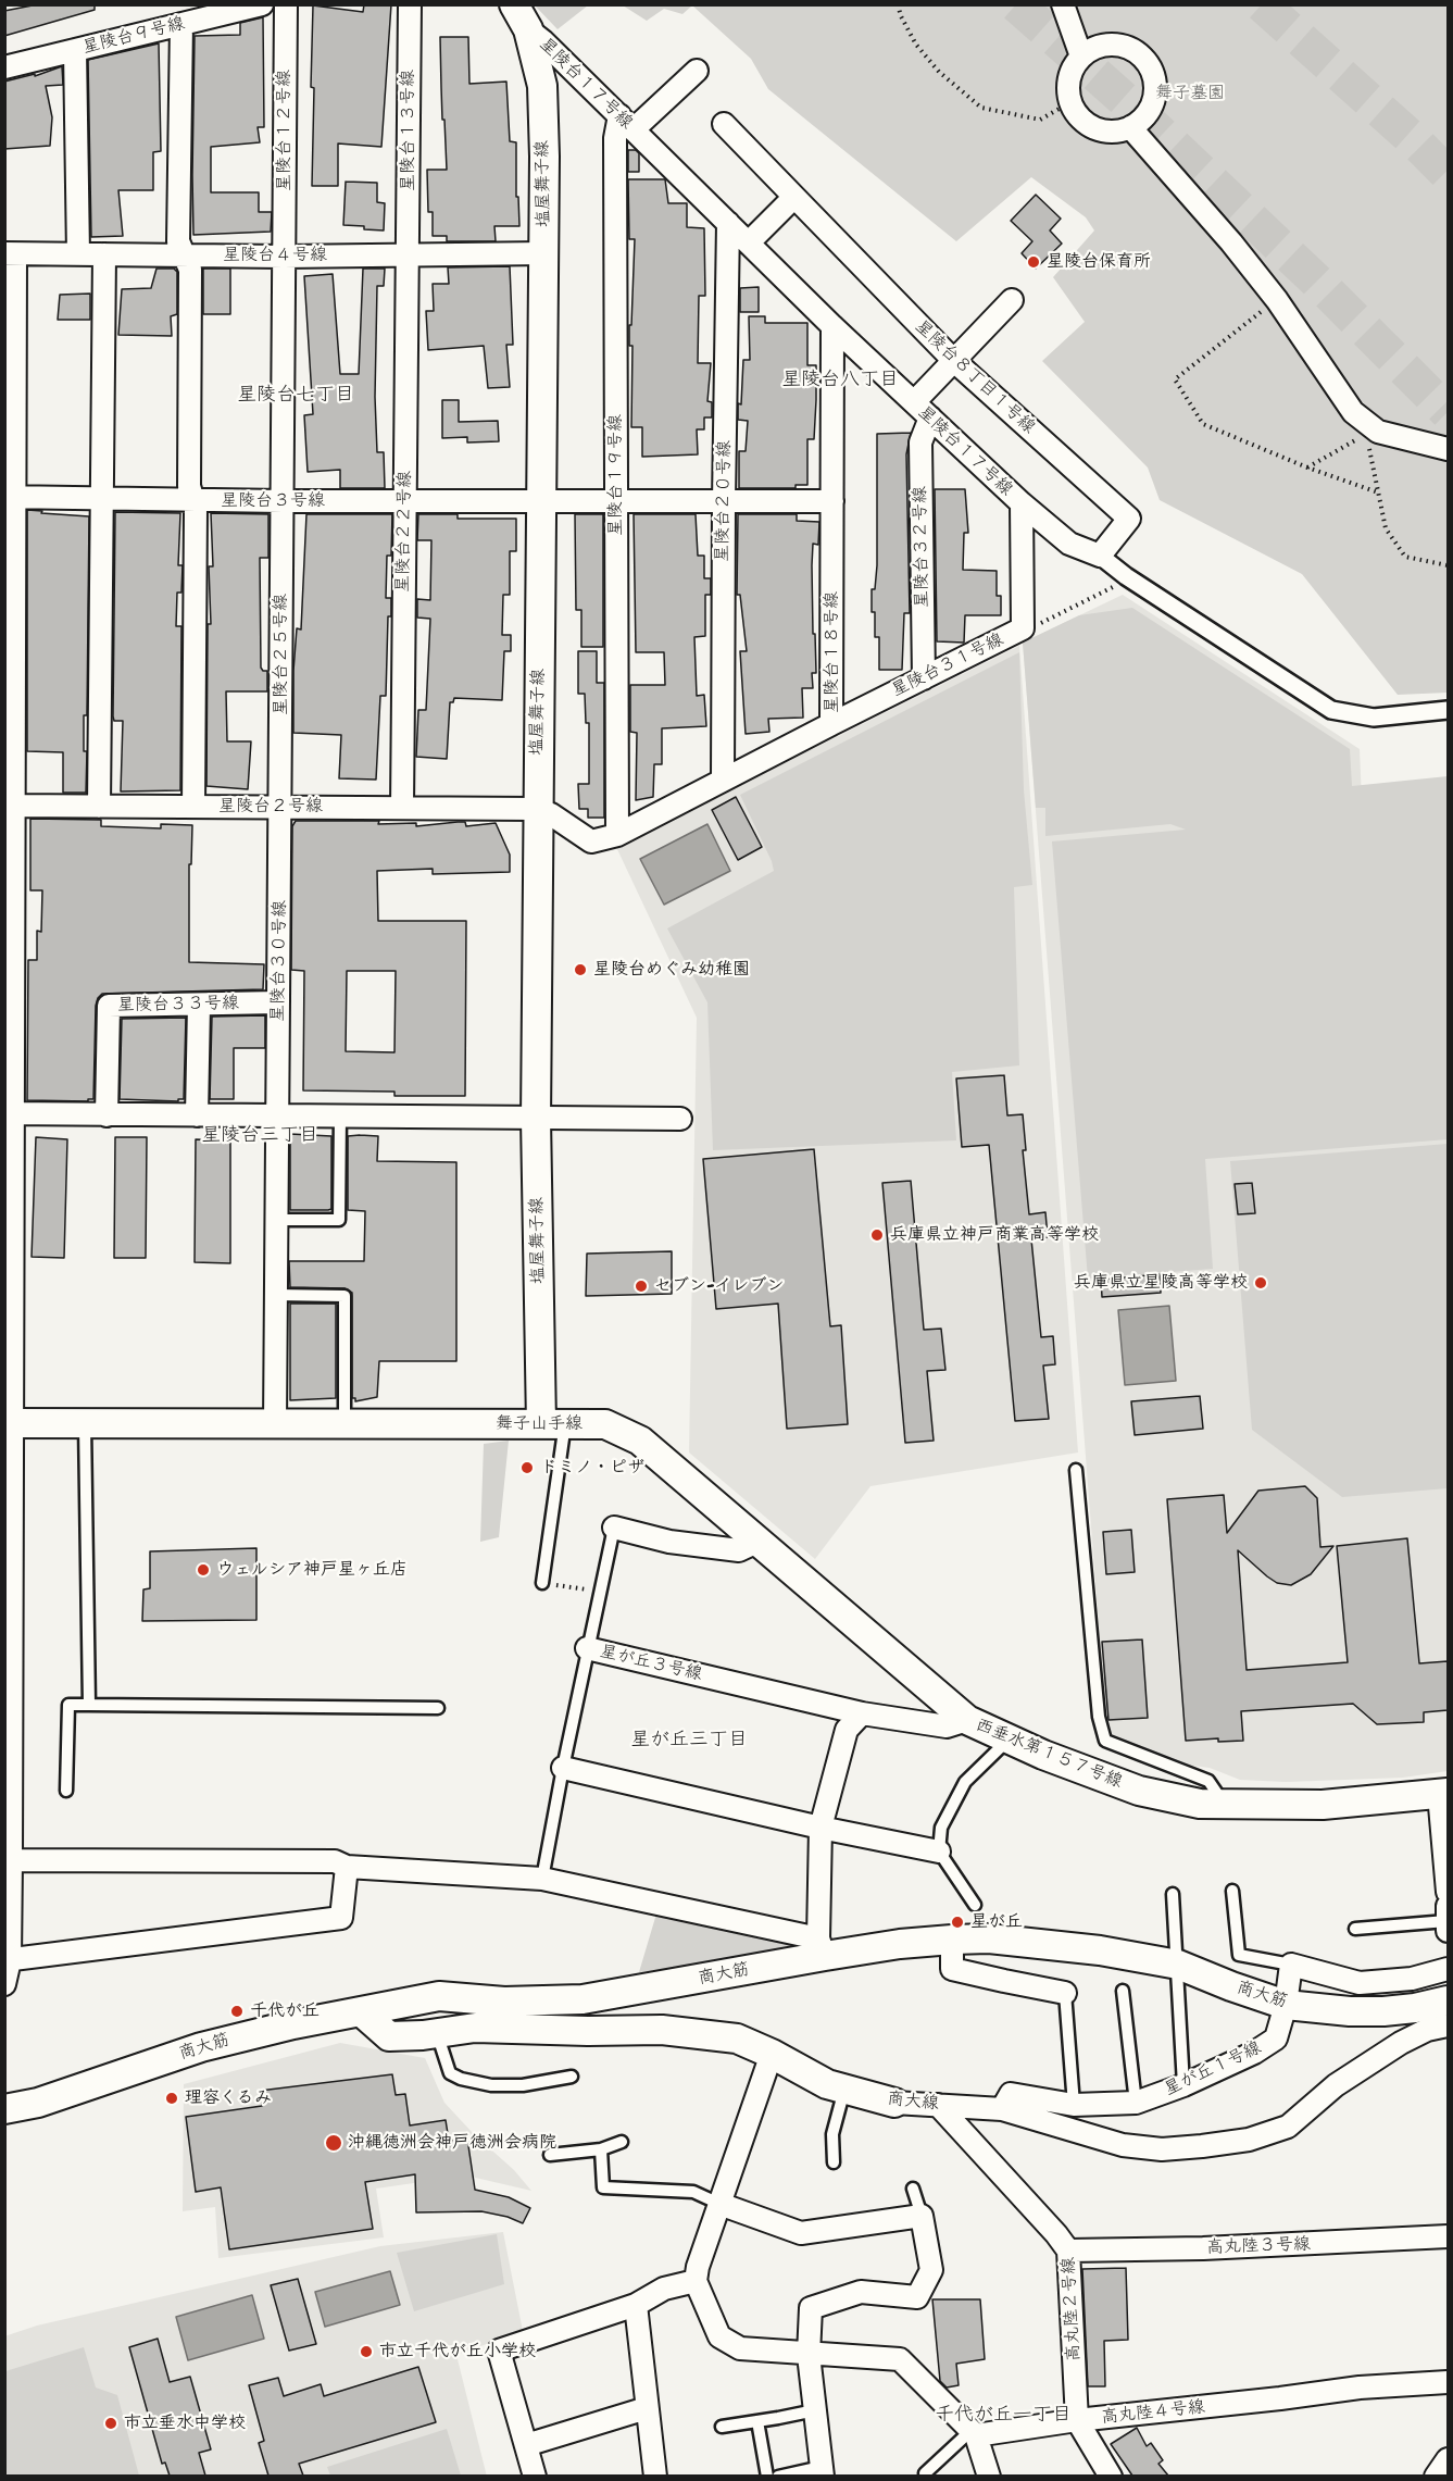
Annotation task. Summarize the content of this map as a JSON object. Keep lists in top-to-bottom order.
{
  "streets": {
    "street": [
      "星陵台９号線",
      "星陵台１７号線",
      "星陵台１２号線",
      "星陵台１３号線",
      "塩屋舞子線",
      "星陵台４号線",
      "星陵台８丁目１号線",
      "星陵台１９号線",
      "星陵台３号線",
      "星陵台２０号線",
      "星陵台２２号線",
      "星陵台３２号線",
      "星陵台１８号線",
      "星陵台２５号線",
      "星陵台３１号線",
      "星陵台２号線",
      "星陵台３０号線",
      "星陵台３３号線",
      "舞子山手線",
      "星が丘３号線",
      "西垂水第１５７号線",
      "商大筋",
      "星が丘１号線",
      "商大線",
      "高丸陸３号線",
      "高丸陸２号線",
      "高丸陸４号線"
    ]
  },
  "crossings": [
    ["星陵台１７号線", "塩屋舞子線"],
    ["星陵台１７号線", "星陵台８丁目１号線"],
    ["星陵台１７号線", "星陵台１９号線"],
    ["星陵台１７号線", "星陵台２０号線"],
    ["星陵台１７号線", "星陵台３２号線"],
    ["星陵台１７号線", "星陵台１８号線"],
    ["星陵台１７号線", "星陵台３１号線"],
    ["星陵台１２号線", "星陵台４号線"],
    ["星陵台１２号線", "星陵台３号線"],
    ["星陵台１２号線", "星陵台２５号線"],
    ["星陵台１３号線", "星陵台４号線"],
    ["星陵台１３号線", "星陵台２２号線"],
    ["塩屋舞子線", "星陵台４号線"],
    ["塩屋舞子線", "星陵台３号線"],
    ["塩屋舞子線", "星陵台１８号線"],
    ["塩屋舞子線", "星陵台２号線"],
    ["塩屋舞子線", "舞子山手線"],
    ["星陵台４号線", "星陵台２２号線"],
    ["星陵台１９号線", "星陵台３号線"],
    ["星陵台１９号線", "星陵台１８号線"],
    ["星陵台３号線", "星陵台２０号線"],
    ["星陵台３号線", "星陵台２２号線"],
    ["星陵台３号線", "星陵台１８号線"],
    ["星陵台３号線", "星陵台２５号線"],
    ["星陵台２０号線", "星陵台１８号線"],
    ["星陵台２２号線", "星陵台２号線"],
    ["星陵台３２号線", "星陵台３１号線"],
    ["星陵台１８号線", "星陵台３１号線"],
    ["星陵台１８号線", "星陵台２号線"],
    ["星陵台２５号線", "星陵台２号線"],
    ["星陵台２５号線", "星陵台３０号線"],
    ["星陵台２号線", "星陵台３０号線"],
    ["星陵台３０号線", "星陵台３３号線"],
    ["星陵台３０号線", "舞子山手線"],
    ["舞子山手線", "西垂水第１５７号線"],
    ["星が丘３号線", "西垂水第１５７号線"],
    ["商大筋", "星が丘１号線"],
    ["商大筋", "商大線"],
    ["星が丘１号線", "商大線"],
    ["商大線", "高丸陸２号線"],
    ["高丸陸３号線", "高丸陸２号線"],
    ["高丸陸２号線", "高丸陸４号線"]
  ],
  "districts": [
    "星陵台八丁目",
    "星陵台七丁目",
    "星陵台三丁目",
    "星が丘三丁目",
    "千代が丘一丁目"
  ],
  "parks": ["舞子墓園"],
  "places": [
    "星陵台保育所",
    "星陵台めぐみ幼稚園",
    "兵庫県立神戸商業高等学校",
    "兵庫県立星陵高等学校",
    "セブン-イレブン",
    "ドミノ・ピザ",
    "ウェルシア神戸星ヶ丘店",
    "星が丘",
    "千代が丘",
    "理容くるみ",
    "沖縄徳洲会神戸徳洲会病院",
    "市立千代が丘小学校",
    "市立垂水中学校"
  ]
}
